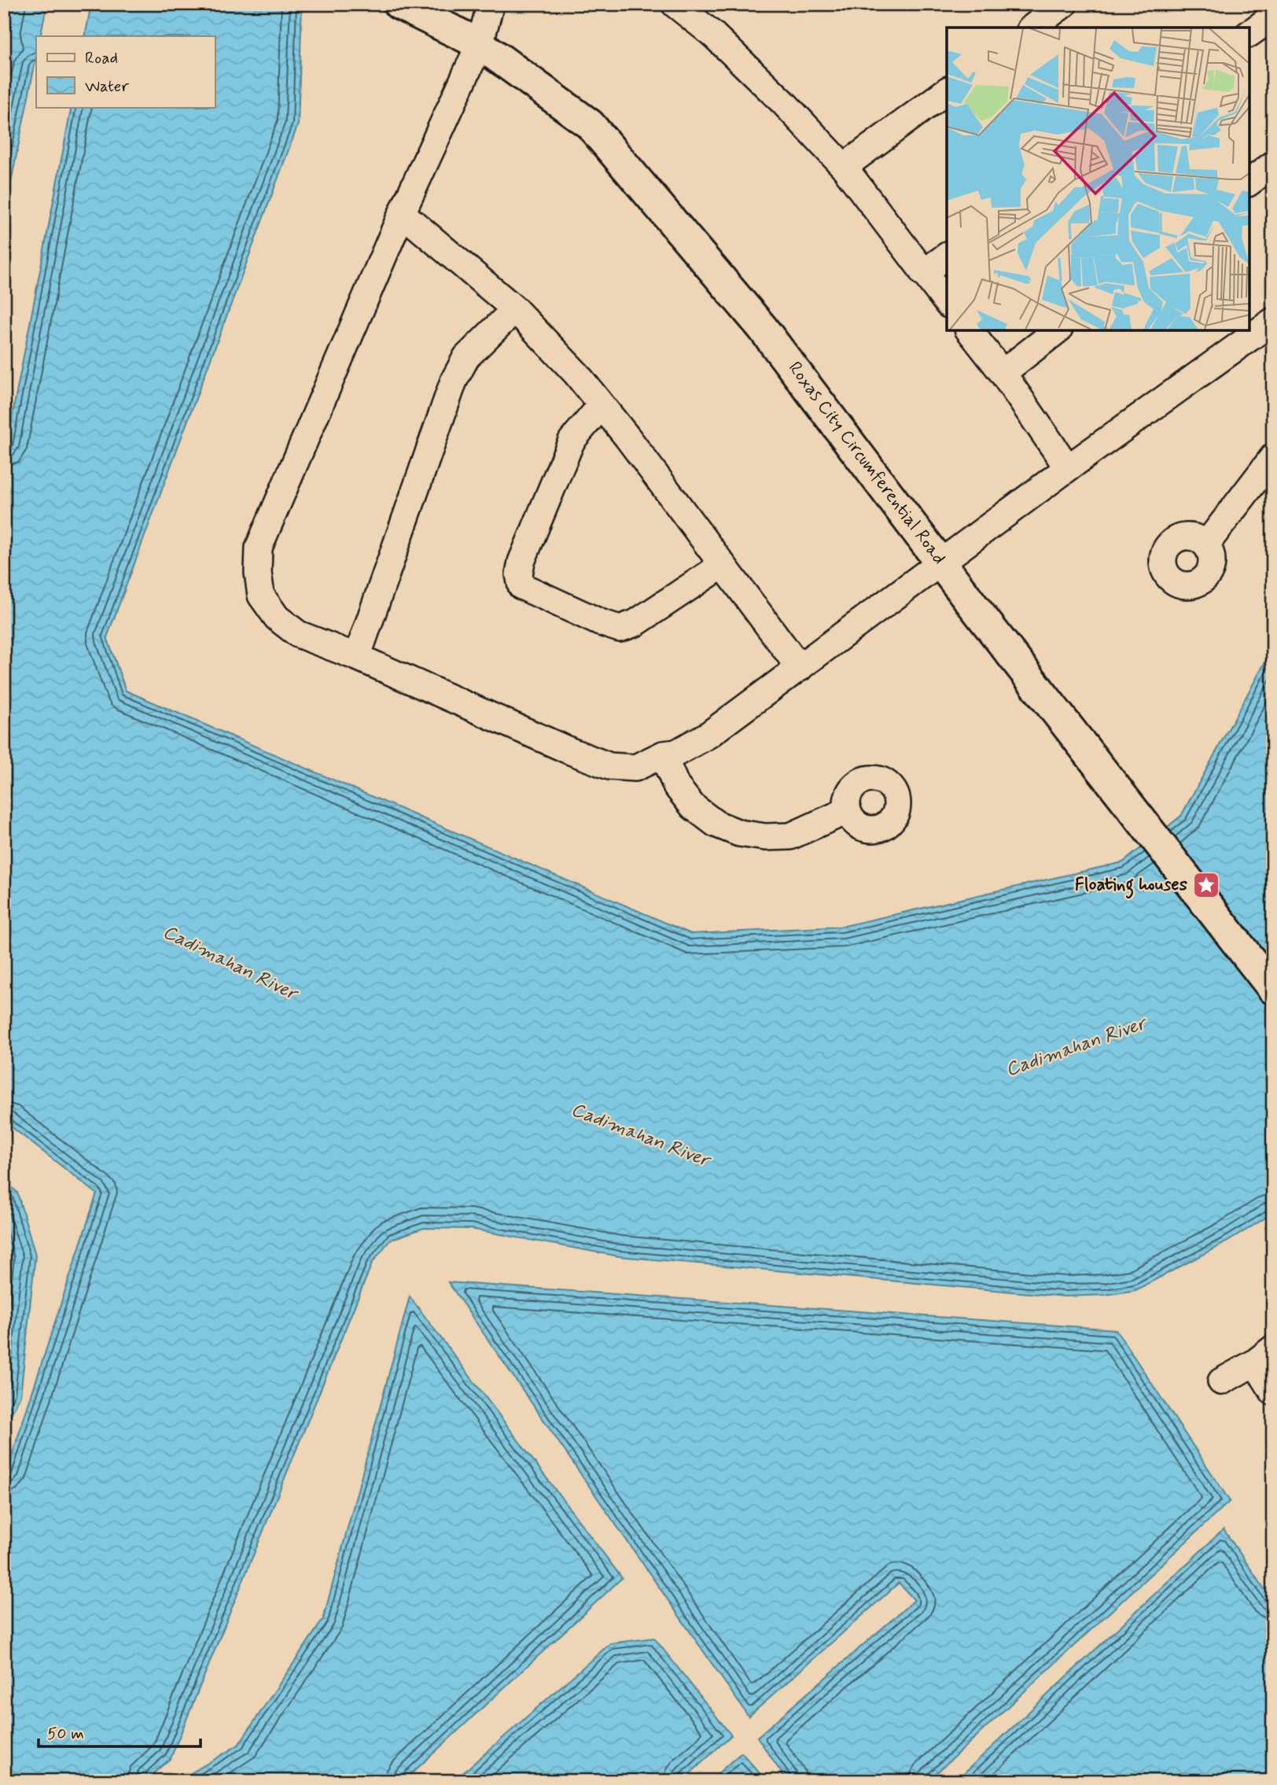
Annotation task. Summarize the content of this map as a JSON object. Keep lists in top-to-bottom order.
{
  "streets": {
    "main road": ["Roxas City Circumferential Road"]
  },
  "water": ["Cadimahan River"],
  "places": {
    "place": ["Floating houses"]
  },
  "legend": ["Road", "Water"],
  "scale_bar": "50 m"
}
